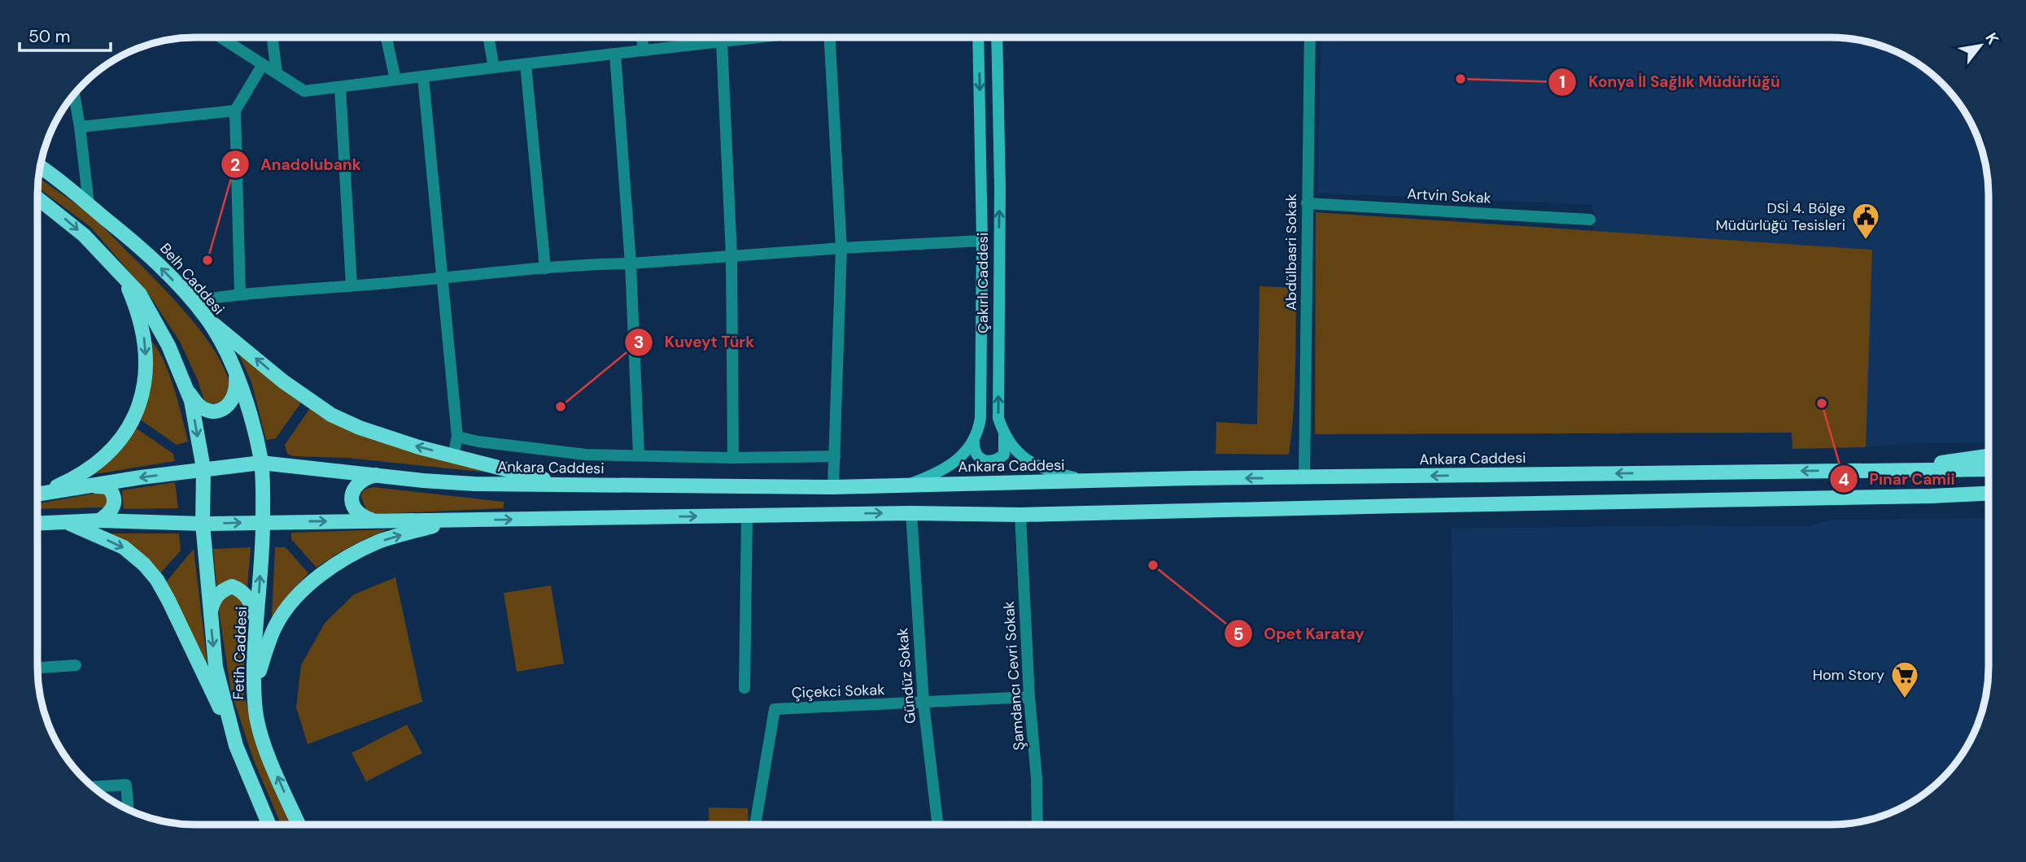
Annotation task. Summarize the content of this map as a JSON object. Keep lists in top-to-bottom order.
{
  "streets": {
    "main road": ["Belh Caddesi", "Ankara Caddesi", "Fetih Caddesi"],
    "street": [
      "Artvin Sokak",
      "Abdülbasri Sokak",
      "Çakırlı Caddesi",
      "Gündüz Sokak",
      "Şamdancı Cevri Sokak",
      "Çiçekci Sokak"
    ]
  },
  "crossings": [
    ["Artvin Sokak", "Abdülbasri Sokak"],
    ["Abdülbasri Sokak", "Ankara Caddesi"],
    ["Belh Caddesi", "Ankara Caddesi"],
    ["Belh Caddesi", "Fetih Caddesi"],
    ["Ankara Caddesi", "Fetih Caddesi"],
    ["Gündüz Sokak", "Çiçekci Sokak"],
    ["Şamdancı Cevri Sokak", "Çiçekci Sokak"]
  ],
  "places": {
    "other": [
      "Konya İl Sağlık Müdürlüğü",
      "Anadolubank",
      "Pınar Camii",
      "Kuveyt Türk",
      "Opet Karatay"
    ],
    "public building": ["DSİ 4. Bölge Müdürlüğü Tesisleri"],
    "supermarket": ["Hom Story"]
  },
  "scale_bar": "50 m",
  "north": "top right"
}
